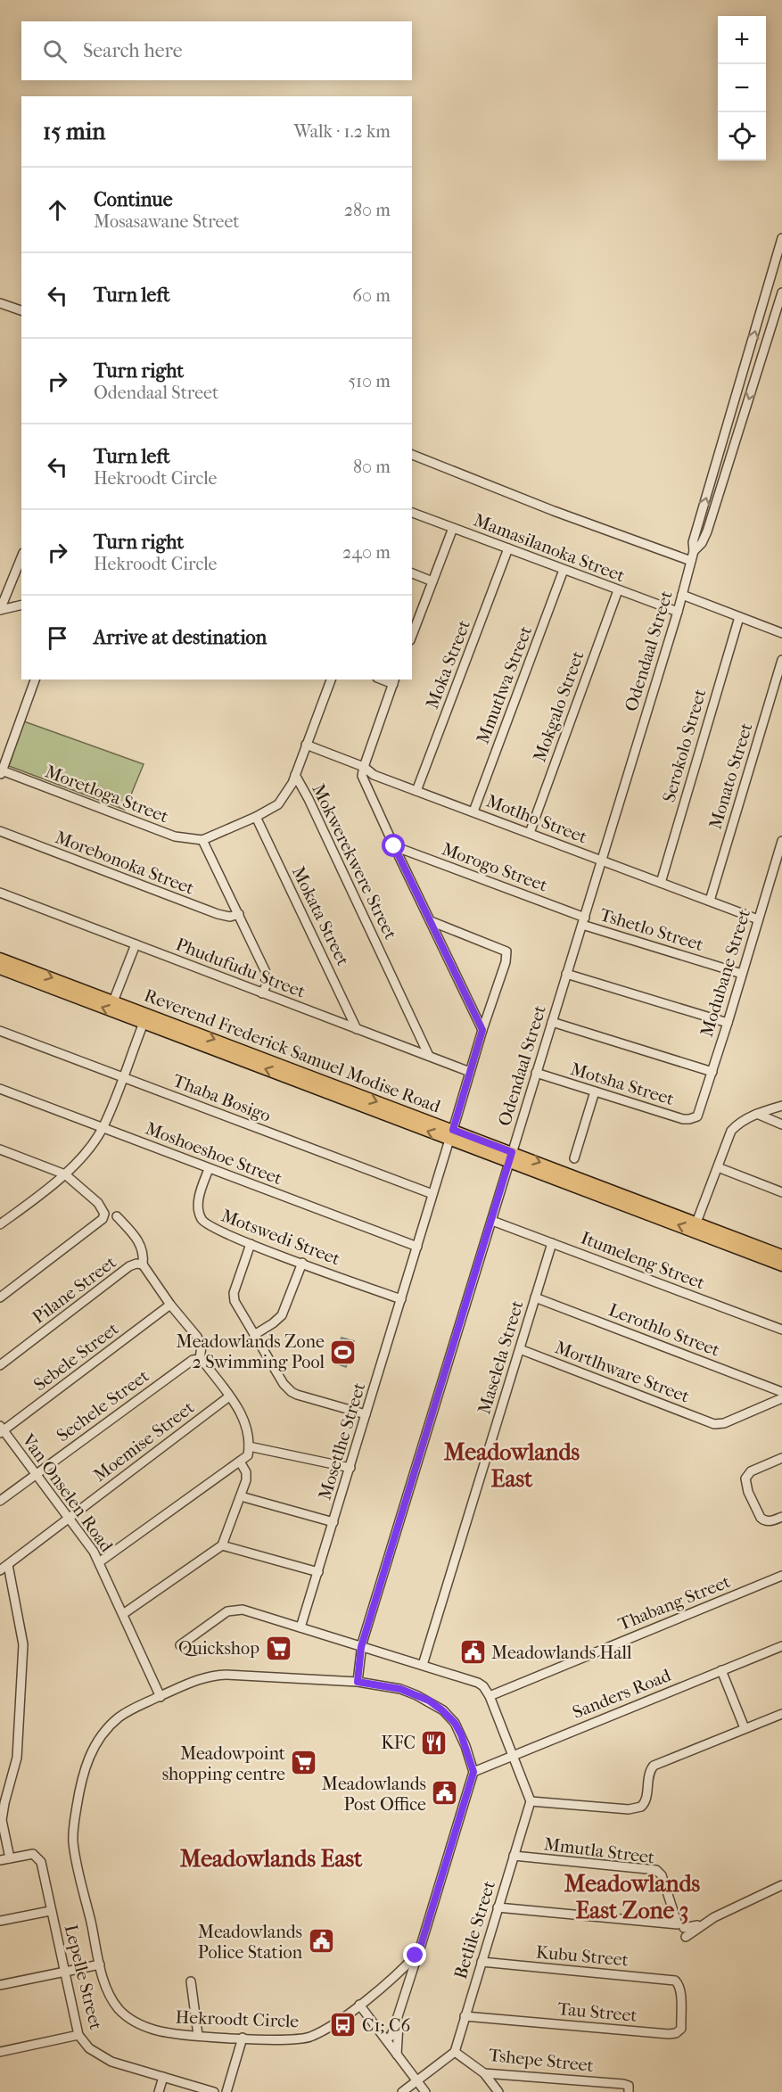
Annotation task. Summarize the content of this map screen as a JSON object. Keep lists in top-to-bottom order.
{
  "streets": {
    "main road": ["Reverend Frederick Samuel Modise Road"],
    "street": [
      "Mamasilanoka Street",
      "Odendaal Street",
      "Moka Street",
      "Mmutlwa Street",
      "Mokgalo Street",
      "Serokolo Street",
      "Monato Street",
      "Moretloga Street",
      "Motlho Street",
      "Mokwerekwere Street",
      "Morebonoka Street",
      "Morogo Street",
      "Mokata Street",
      "Tshetlo Street",
      "Phudufudu Street",
      "Modubane Street",
      "Motsha Street",
      "Thaba Bosigo",
      "Moshoeshoe Street",
      "Motswedi Street",
      "Itumeleng Street",
      "Pilane Street",
      "Lerothlo Street",
      "Sebele Street",
      "Maselela Street",
      "Mortlhware Street",
      "Sechele Street",
      "Moemise Street",
      "Mosetlhe Street",
      "Van Onselen Road",
      "Thabang Street",
      "Sanders Road",
      "Mmutla Street",
      "Betlile Street",
      "Kubu Street",
      "Lepelle Street",
      "Tau Street",
      "Hekroodt Circle",
      "Tshepe Street"
    ]
  },
  "crossings": [
    ["Mamasilanoka Street", "Odendaal Street"],
    ["Mamasilanoka Street", "Moka Street"],
    ["Mamasilanoka Street", "Mmutlwa Street"],
    ["Mamasilanoka Street", "Mokgalo Street"],
    ["Odendaal Street", "Motlho Street"],
    ["Odendaal Street", "Morogo Street"],
    ["Odendaal Street", "Tshetlo Street"],
    ["Odendaal Street", "Reverend Frederick Samuel Modise Road"],
    ["Odendaal Street", "Motsha Street"],
    ["Odendaal Street", "Itumeleng Street"],
    ["Odendaal Street", "Hekroodt Circle"],
    ["Moka Street", "Motlho Street"],
    ["Mmutlwa Street", "Motlho Street"],
    ["Mokgalo Street", "Motlho Street"],
    ["Serokolo Street", "Motlho Street"],
    ["Monato Street", "Motlho Street"],
    ["Motlho Street", "Mokwerekwere Street"],
    ["Motlho Street", "Modubane Street"],
    ["Mokwerekwere Street", "Phudufudu Street"],
    ["Morogo Street", "Tshetlo Street"],
    ["Mokata Street", "Phudufudu Street"],
    ["Tshetlo Street", "Modubane Street"],
    ["Phudufudu Street", "Mosetlhe Street"],
    ["Modubane Street", "Motsha Street"],
    ["Reverend Frederick Samuel Modise Road", "Mosetlhe Street"],
    ["Thaba Bosigo", "Mosetlhe Street"],
    ["Moshoeshoe Street", "Motswedi Street"],
    ["Moshoeshoe Street", "Mosetlhe Street"],
    ["Motswedi Street", "Mosetlhe Street"],
    ["Itumeleng Street", "Maselela Street"],
    ["Lerothlo Street", "Maselela Street"],
    ["Sebele Street", "Van Onselen Road"],
    ["Maselela Street", "Mortlhware Street"],
    ["Sechele Street", "Van Onselen Road"],
    ["Moemise Street", "Van Onselen Road"],
    ["Van Onselen Road", "Hekroodt Circle"],
    ["Sanders Road", "Hekroodt Circle"],
    ["Mmutla Street", "Betlile Street"],
    ["Betlile Street", "Kubu Street"],
    ["Betlile Street", "Tau Street"],
    ["Betlile Street", "Tshepe Street"],
    ["Kubu Street", "Tau Street"]
  ],
  "districts": ["Meadowlands East", "Meadowlands East", "Meadowlands East Zone 3"],
  "places": {
    "sports": ["Meadowlands Zone 2 Swimming Pool"],
    "supermarket": ["Quickshop", "Meadowpoint shopping centre"],
    "public building": ["Meadowlands Hall", "Meadowlands Post Office", "Meadowlands Police Station"],
    "restaurant": ["KFC"],
    "bus stop": ["C1; C6"]
  },
  "page": {
    "map_buttons": ["+", "−"],
    "search": "Search here",
    "heading": ["15 min", "Walk · 1.2 km"],
    "list": [
      ["Continue", "Mosasawane Street", "280 m"],
      ["Turn left", "60 m"],
      ["Turn right", "Odendaal Street", "510 m"],
      ["Turn left", "Hekroodt Circle", "80 m"],
      ["Turn right", "Hekroodt Circle", "240 m"],
      "Arrive at destination"
    ]
  }
}
